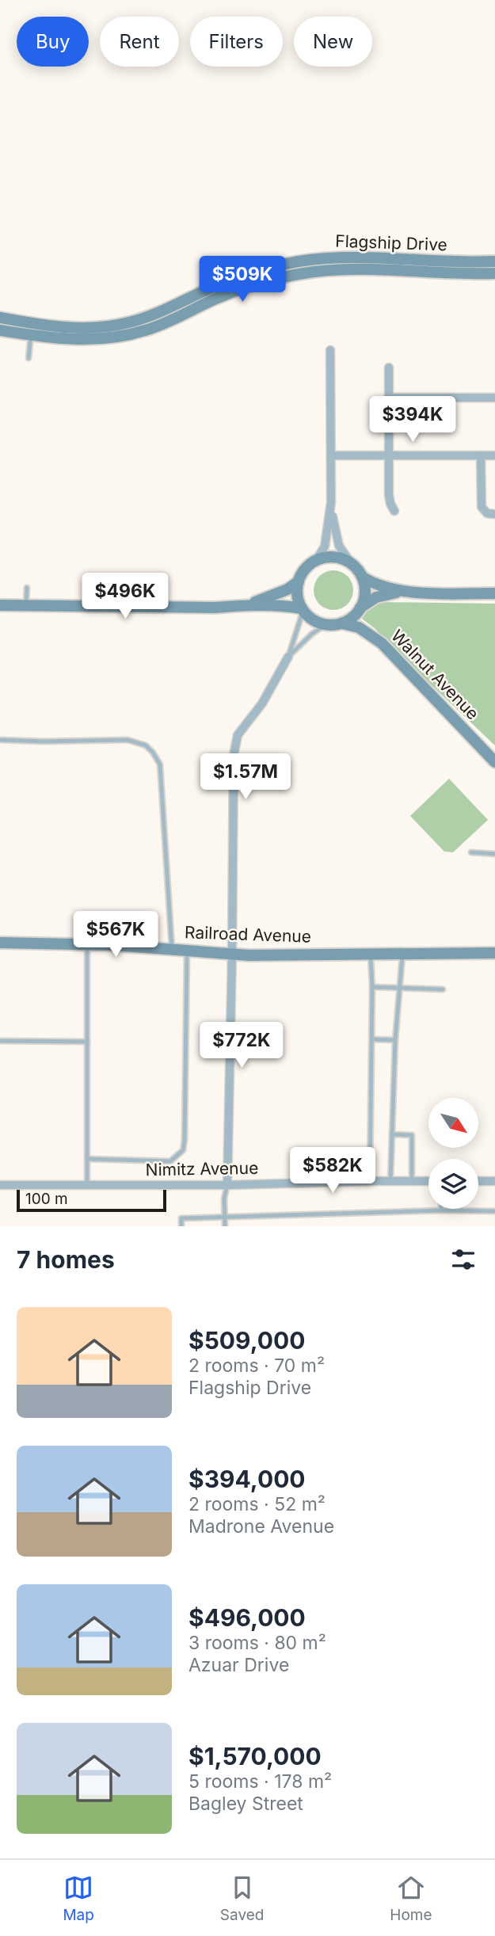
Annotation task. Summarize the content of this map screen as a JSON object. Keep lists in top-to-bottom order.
{
  "streets": {
    "street": [
      "Flagship Drive",
      "Walnut Avenue",
      "Railroad Avenue",
      "Nimitz Avenue"
    ]
  },
  "scale_bar": "100 m",
  "north": "bottom right",
  "page": {
    "chip": [
      "Buy",
      "Rent",
      "Filters",
      "New"
    ],
    "price": [
      "$509K",
      "$394K",
      "$496K",
      "$1.57M",
      "$567K",
      "$772K",
      "$582K"
    ],
    "scale": "100 m",
    "heading": "7 homes",
    "list": [
      {
        "name": "$509,000",
        "note": "2 rooms · 70 m² · Flagship Drive"
      },
      {
        "name": "$394,000",
        "note": "2 rooms · 52 m² · Madrone Avenue"
      },
      {
        "name": "$496,000",
        "note": "3 rooms · 80 m² · Azuar Drive"
      },
      {
        "name": "$1,570,000",
        "note": "5 rooms · 178 m² · Bagley Street"
      }
    ],
    "tabs": ["Map", "Saved", "Home"]
  }
}
